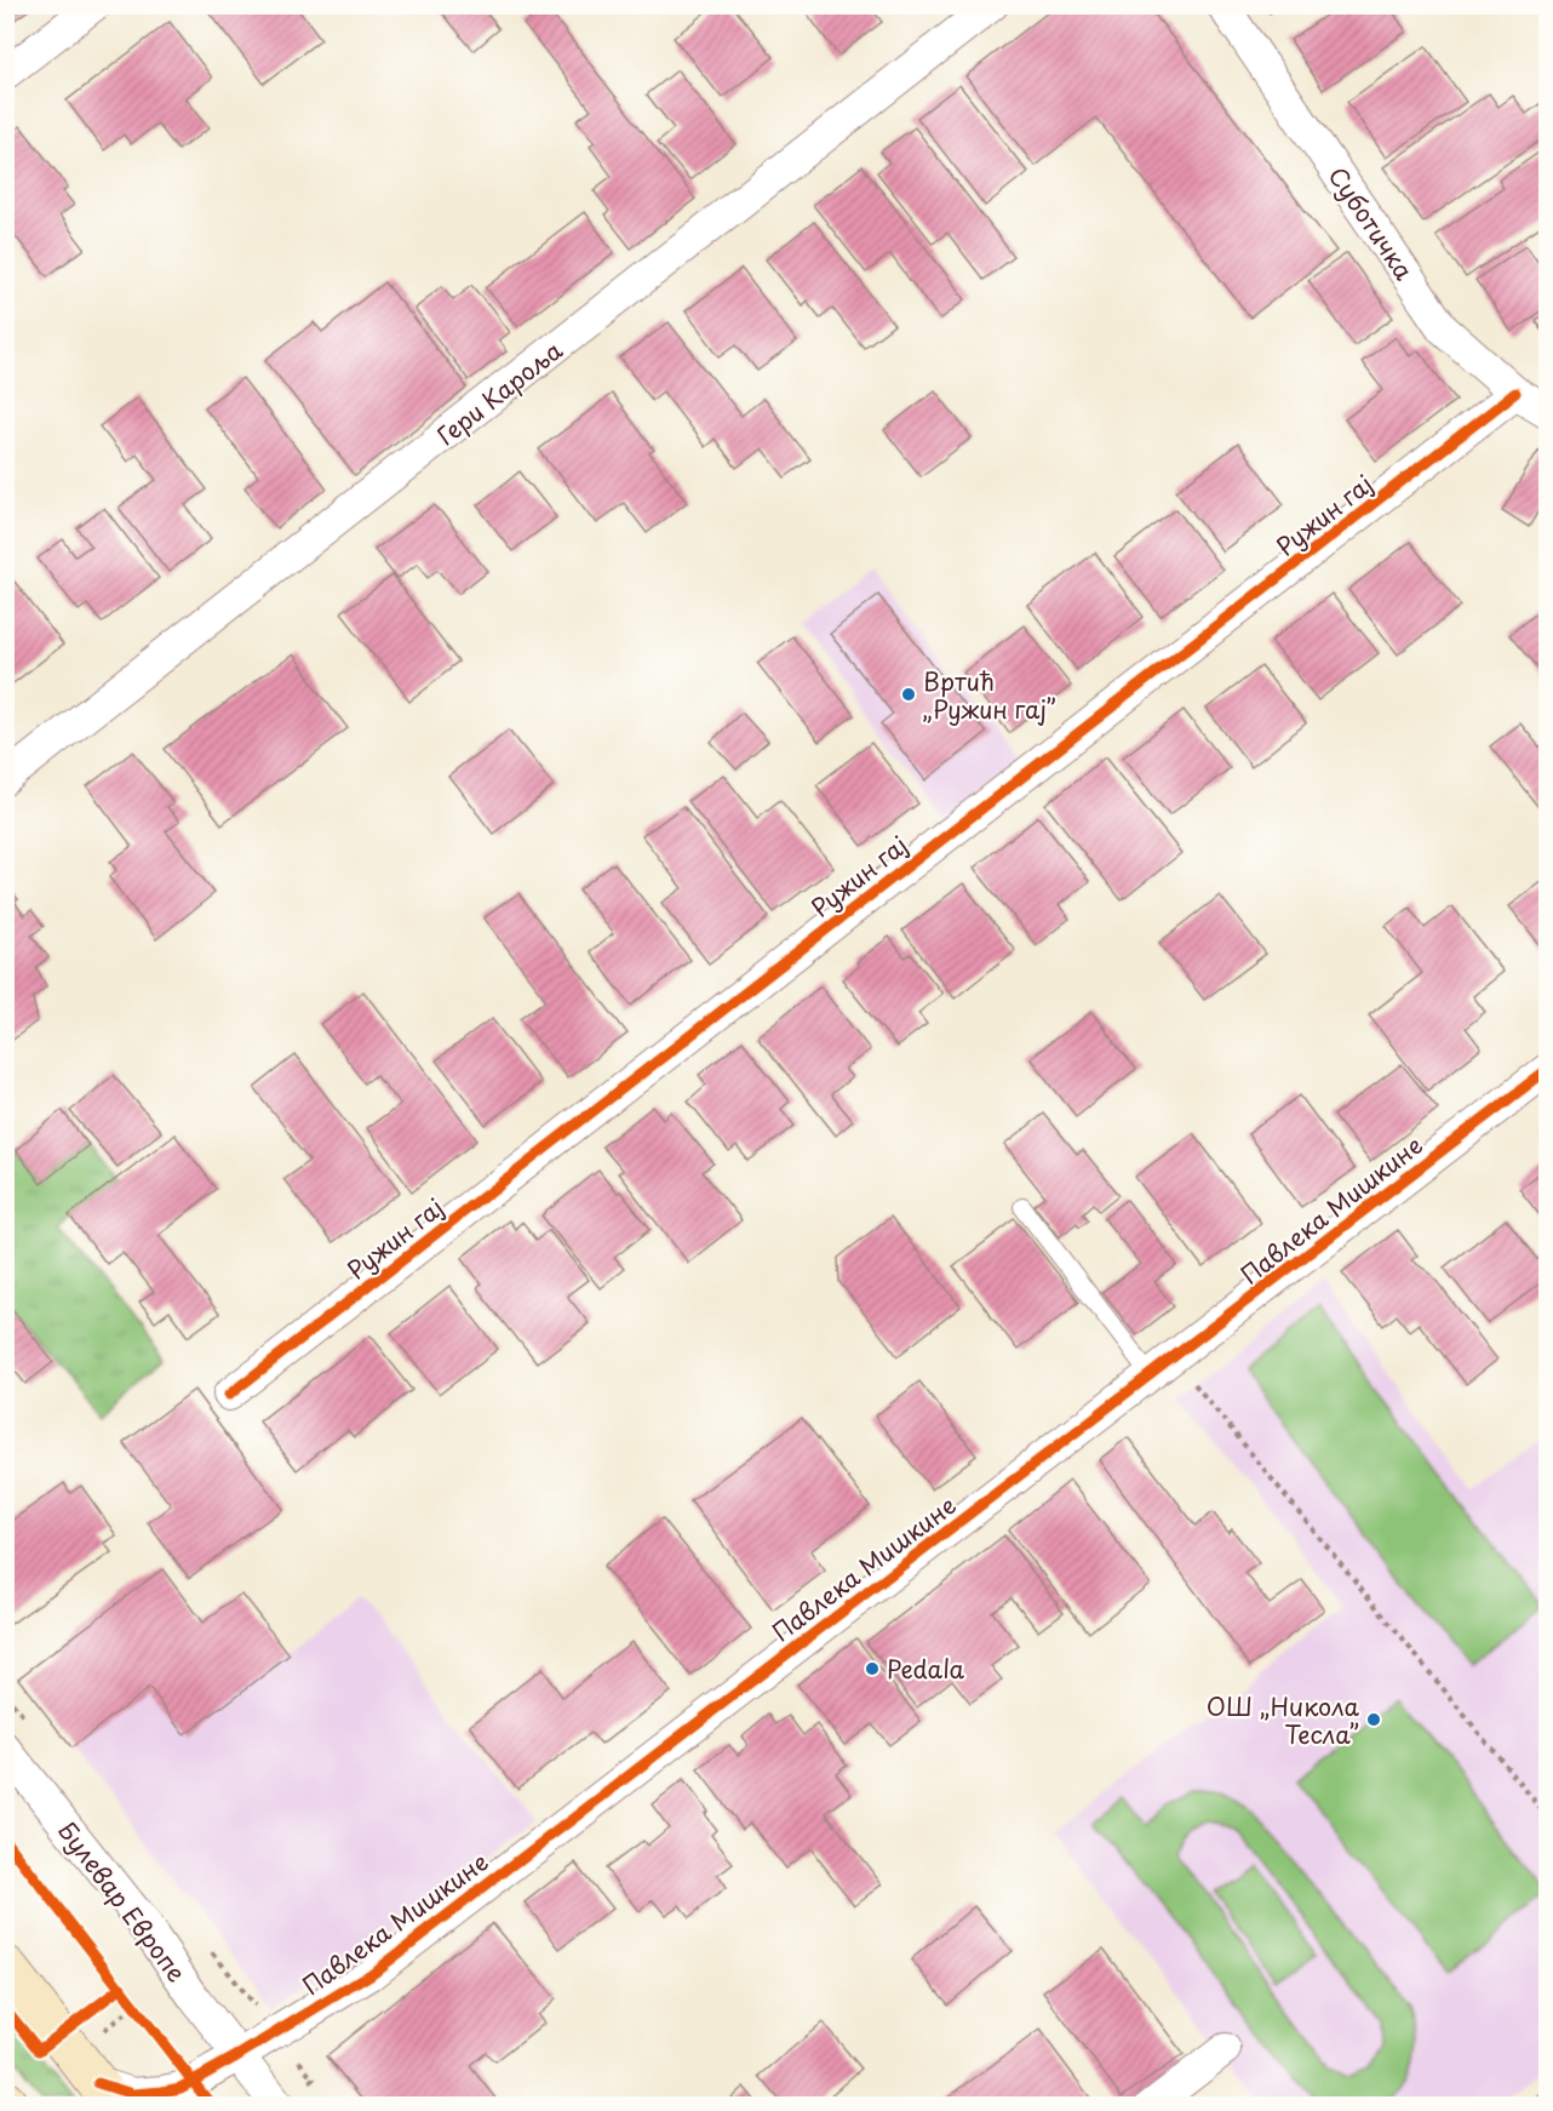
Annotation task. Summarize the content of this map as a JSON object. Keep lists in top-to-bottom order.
{
  "streets": {
    "street": [
      "Суботичка",
      "Гери Кароља",
      "Ружин гај",
      "Павлека Мишкине",
      "Булевар Европе"
    ]
  },
  "crossings": [
    ["Суботичка", "Ружин гај"],
    ["Павлека Мишкине", "Булевар Европе"]
  ],
  "places": ["Вртић „Ружин гај”", "Pedala", "ОШ „Никола Тесла”"]
}
